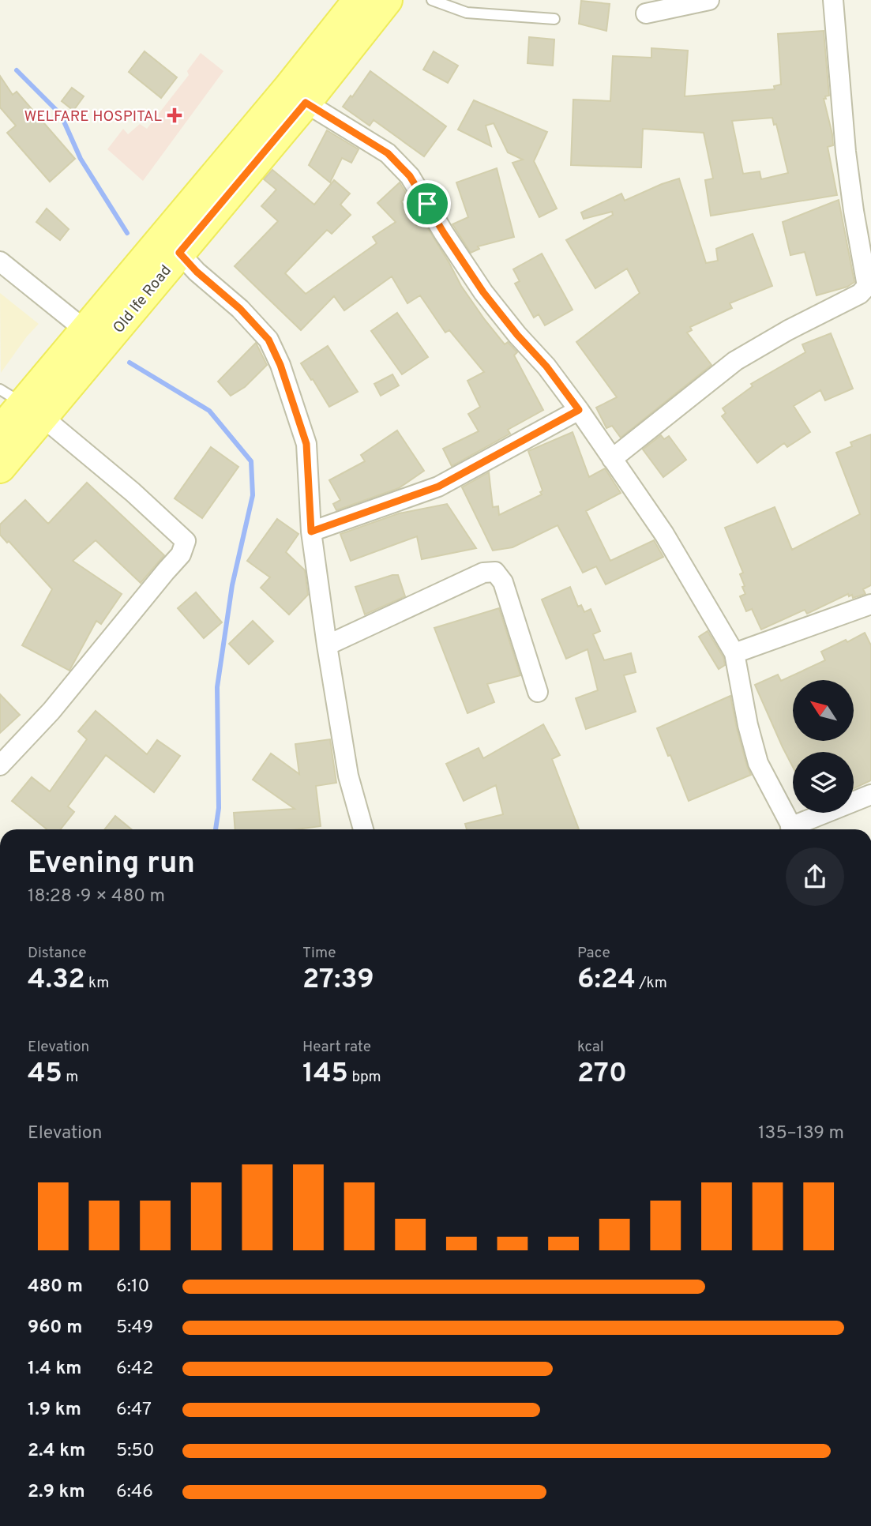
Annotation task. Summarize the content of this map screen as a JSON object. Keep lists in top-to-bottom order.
{
  "streets": {
    "main road": ["Old Ife Road"]
  },
  "places": {
    "health": ["WELFARE HOSPITAL"]
  },
  "north": "top left",
  "page": {
    "heading": ["Evening run", "18:28 · 9 × 480 m"],
    "stats": [
      ["Distance", "4.32 km"],
      ["Time", "27:39"],
      ["Pace", "6:24 /km"],
      ["Elevation", "45 m"],
      ["Heart rate", "145 bpm"],
      ["kcal", "270"]
    ],
    "chart": ["Elevation", "135–139 m"],
    "list": [
      {
        "name": "480 m",
        "note": "6:10"
      },
      {
        "name": "960 m",
        "note": "5:49"
      },
      {
        "name": "1.4 km",
        "note": "6:42"
      },
      {
        "name": "1.9 km",
        "note": "6:47"
      },
      {
        "name": "2.4 km",
        "note": "5:50"
      },
      {
        "name": "2.9 km",
        "note": "6:46"
      }
    ]
  }
}
